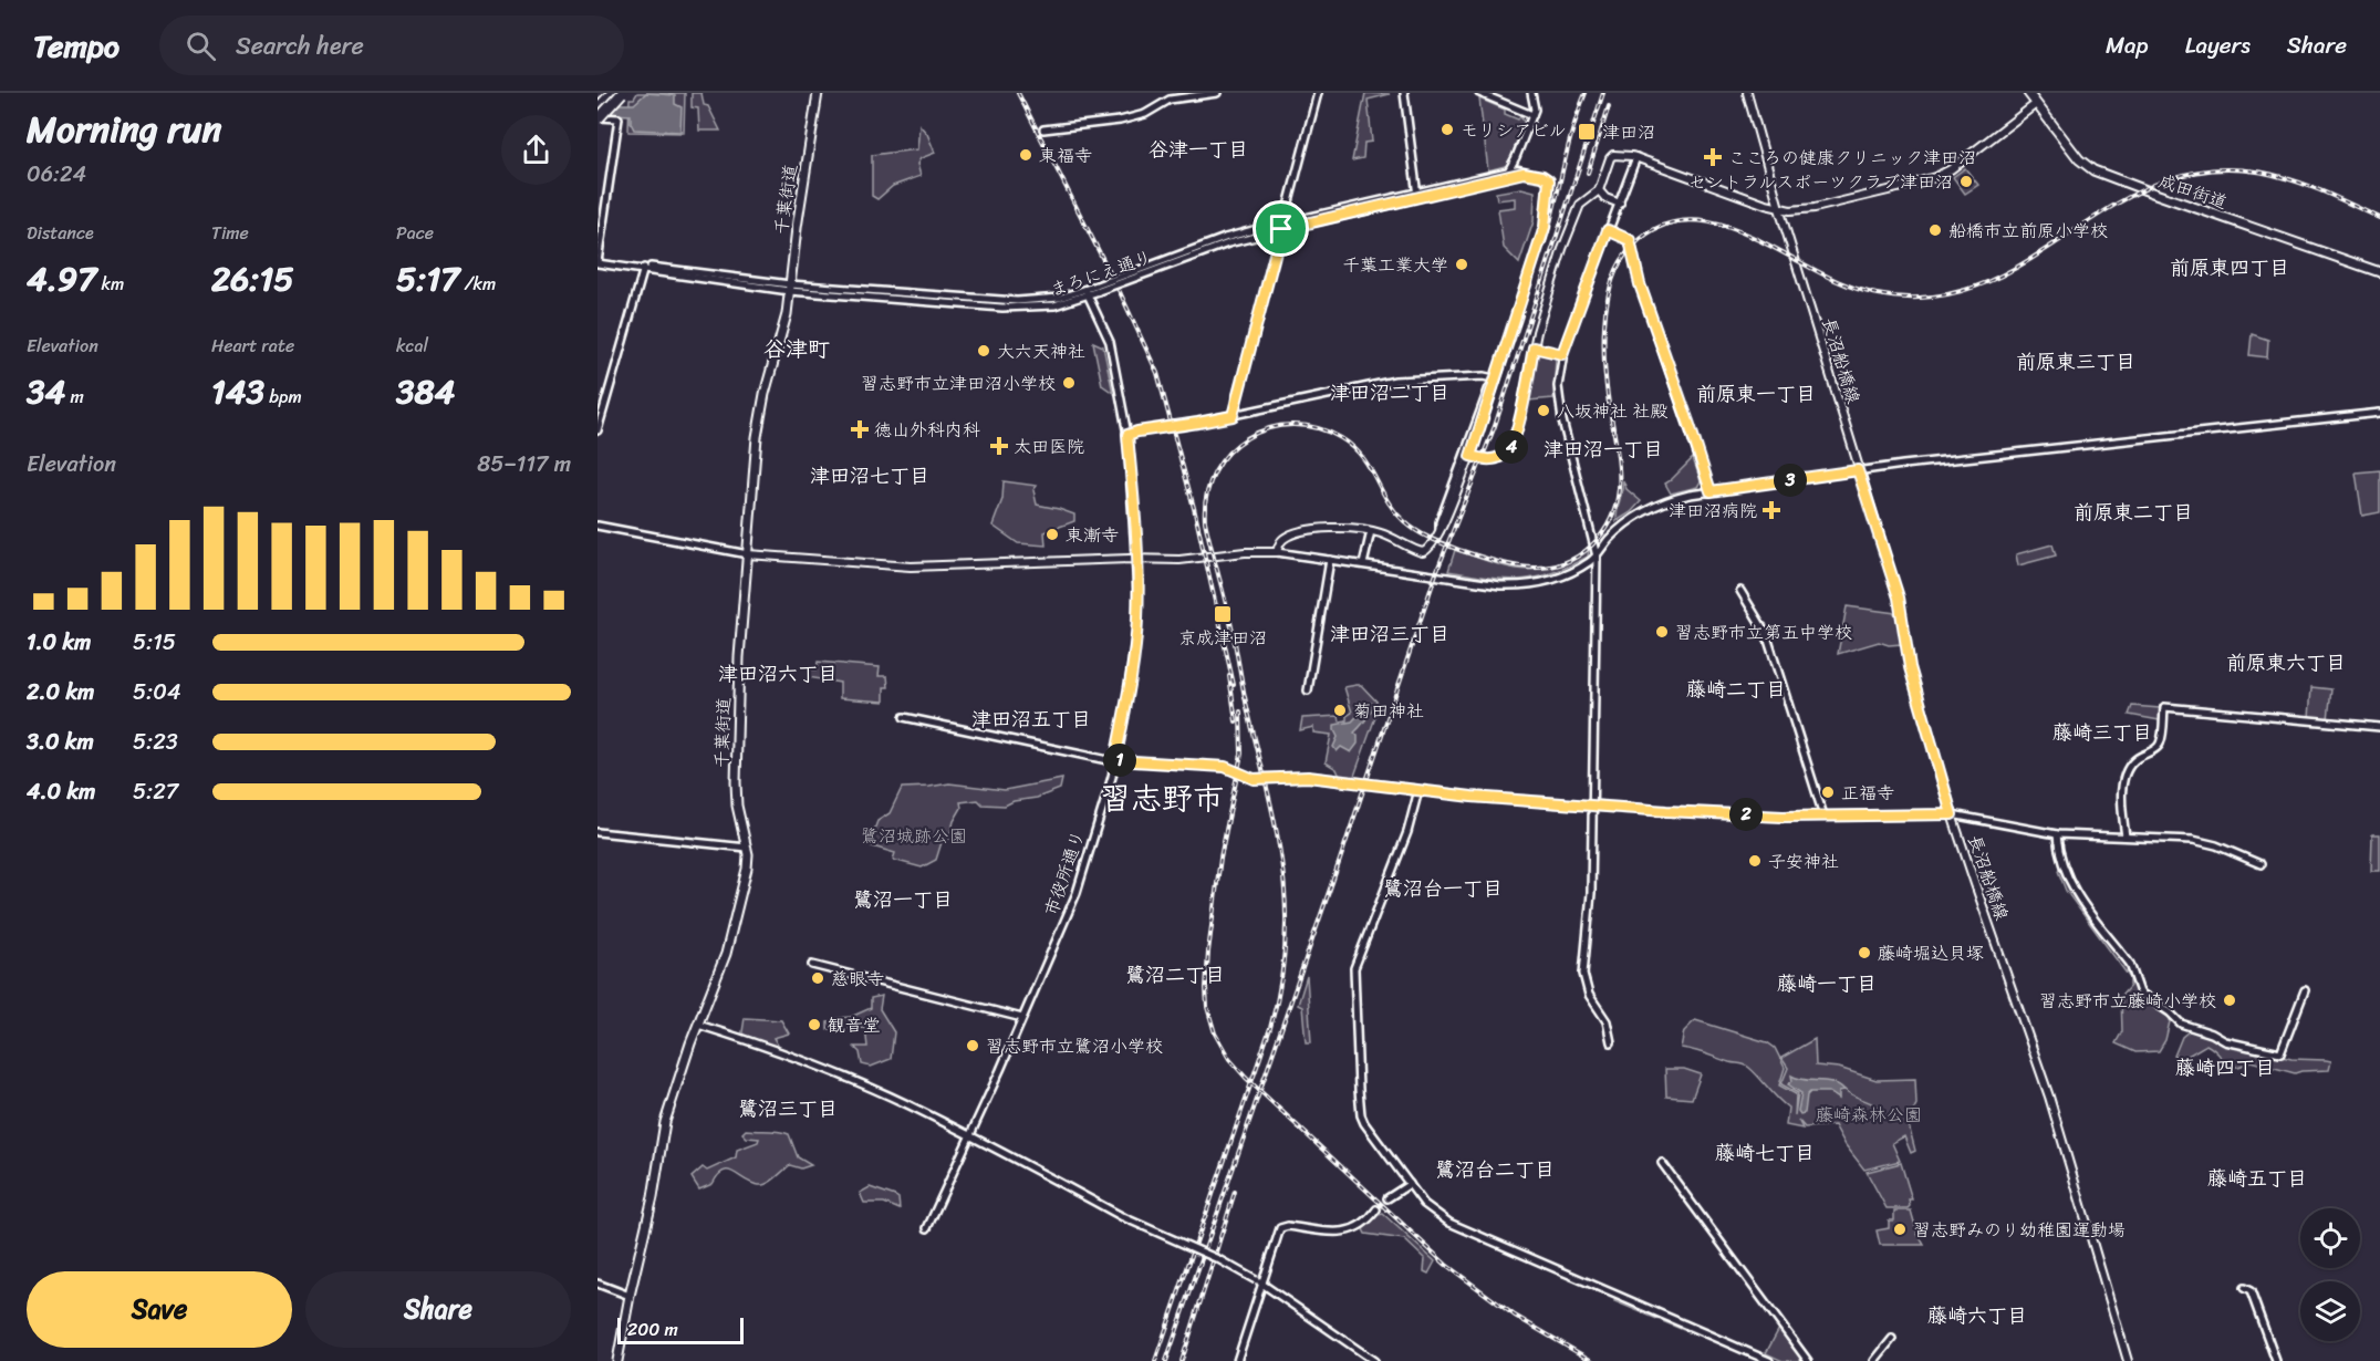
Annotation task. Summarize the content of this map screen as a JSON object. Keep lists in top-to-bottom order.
{
  "streets": {
    "highway": ["成田街道", "千葉街道"],
    "main road": ["長沼船橋線"],
    "street": ["まろにえ通り", "市役所通り"]
  },
  "crossings": [
    ["千葉街道", "まろにえ通り"],
    ["まろにえ通り", "市役所通り"]
  ],
  "districts": [
    "谷津一丁目",
    "前原東四丁目",
    "谷津町",
    "前原東三丁目",
    "津田沼二丁目",
    "前原東一丁目",
    "津田沼一丁目",
    "津田沼七丁目",
    "前原東二丁目",
    "津田沼三丁目",
    "前原東六丁目",
    "津田沼六丁目",
    "藤崎二丁目",
    "津田沼五丁目",
    "藤崎三丁目",
    "習志野市",
    "鷺沼台一丁目",
    "鷺沼一丁目",
    "鷺沼二丁目",
    "藤崎一丁目",
    "藤崎四丁目",
    "鷺沼三丁目",
    "藤崎七丁目",
    "鷺沼台二丁目",
    "藤崎五丁目",
    "藤崎六丁目"
  ],
  "parks": ["鷺沼城跡公園", "藤崎森林公園"],
  "places": {
    "other": [
      "モリシアビル",
      "東福寺",
      "セントラルスポーツクラブ津田沼",
      "船橋市立前原小学校",
      "千葉工業大学",
      "大六天神社",
      "習志野市立津田沼小学校",
      "八坂神社 社殿",
      "東漸寺",
      "習志野市立第五中学校",
      "菊田神社",
      "正福寺",
      "子安神社",
      "藤崎堀込貝塚",
      "慈眼寺",
      "習志野市立藤崎小学校",
      "観音堂",
      "習志野市立鷺沼小学校",
      "習志野みのり幼稚園運動場"
    ],
    "transit": ["津田沼", "京成津田沼"],
    "health": [
      "こころの健康クリニック津田沼",
      "徳山外科内科",
      "太田医院",
      "津田沼病院"
    ]
  },
  "scale_bar": "200 m",
  "page": {
    "header": "Tempo",
    "search": "Search here",
    "nav": ["Map", "Layers", "Share"],
    "heading": ["Morning run", "06:24"],
    "stats": [
      ["Distance", "4.97 km"],
      ["Time", "26:15"],
      ["Pace", "5:17 /km"],
      ["Elevation", "34 m"],
      ["Heart rate", "143 bpm"],
      ["kcal", "384"]
    ],
    "pins": [
      "4",
      "3",
      "1",
      "2"
    ],
    "chart": ["Elevation", "85–117 m"],
    "list": [
      {
        "name": "1.0 km",
        "note": "5:15"
      },
      {
        "name": "2.0 km",
        "note": "5:04"
      },
      {
        "name": "3.0 km",
        "note": "5:23"
      },
      {
        "name": "4.0 km",
        "note": "5:27"
      }
    ],
    "buttons": ["Save", "Share"],
    "scale": "200 m"
  }
}
